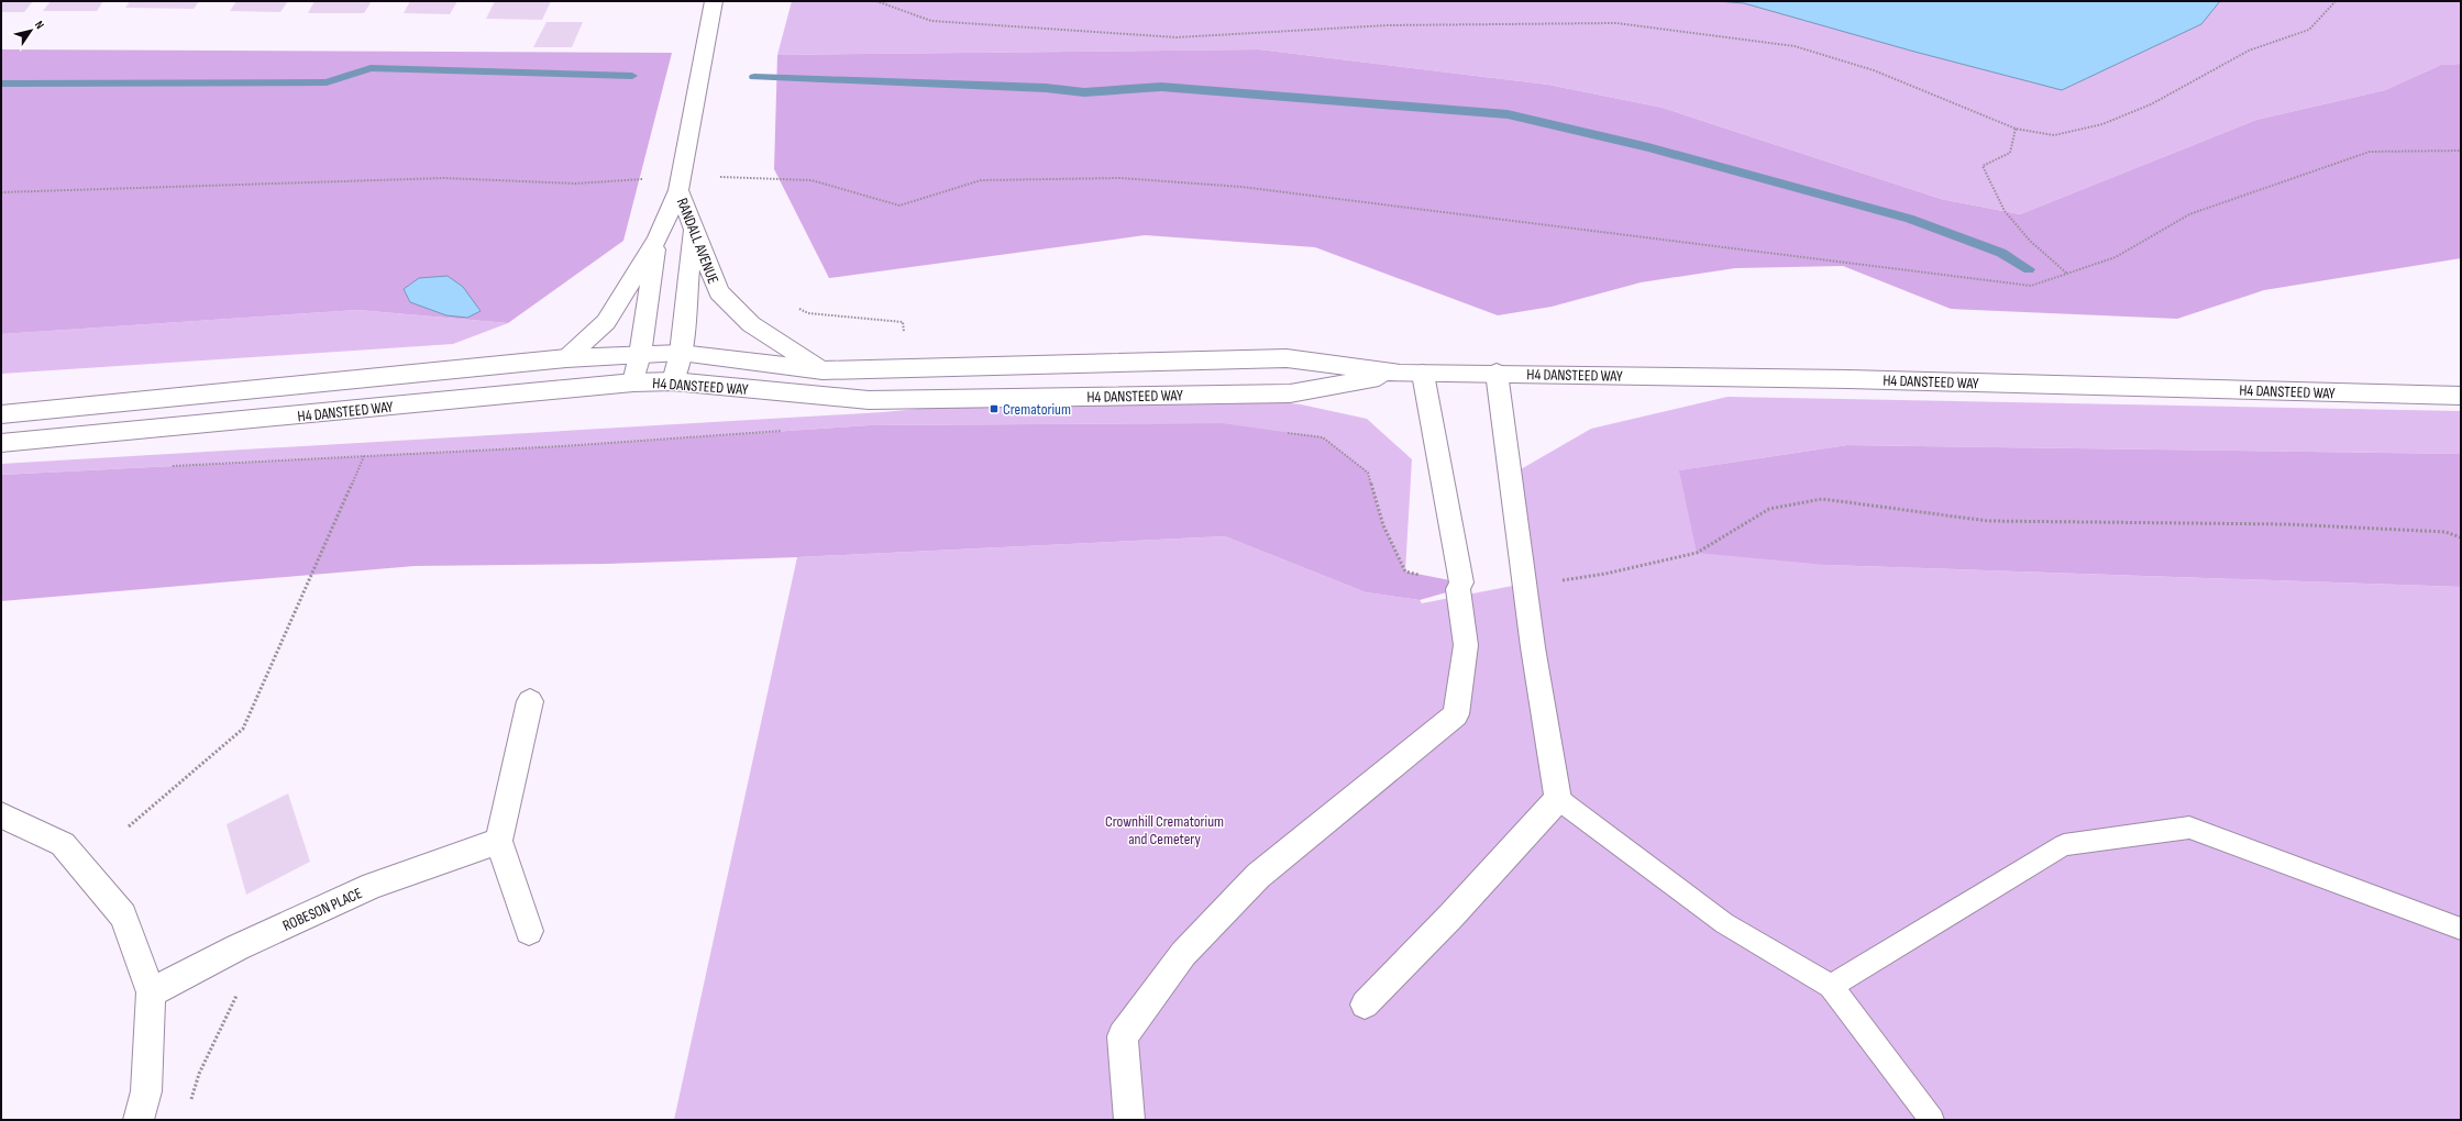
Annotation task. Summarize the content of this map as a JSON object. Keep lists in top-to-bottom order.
{
  "streets": {
    "street": ["RANDALL AVENUE", "H4 DANSTEED WAY", "ROBESON PLACE"]
  },
  "crossings": [
    ["RANDALL AVENUE", "H4 DANSTEED WAY"]
  ],
  "parks": ["Crownhill Crematorium and Cemetery"],
  "places": {
    "transit": ["Crematorium"]
  },
  "north": "top right"
}
